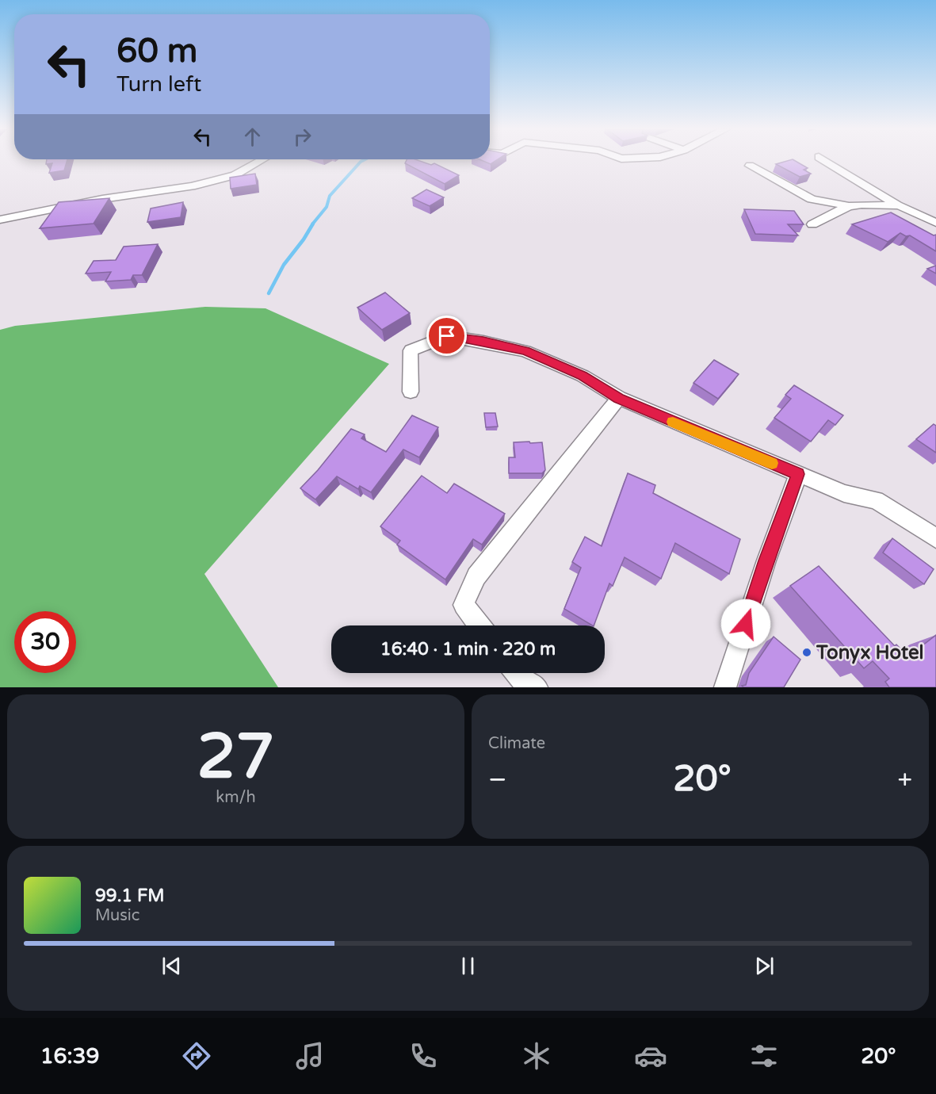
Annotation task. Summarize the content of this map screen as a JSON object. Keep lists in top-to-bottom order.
{
  "places": ["Tonyx Hotel"],
  "page": {
    "turn": ["60 m", "Turn left"],
    "limit": "30",
    "trip": "16:40 · 1 min · 220 m",
    "tile": [
      ["27", "km/h"],
      "Climate"
    ],
    "heat": ["−", "20°", "+"],
    "song": ["99.1 FM", "Music"],
    "tabs": ["16:39", "20°"]
  }
}
